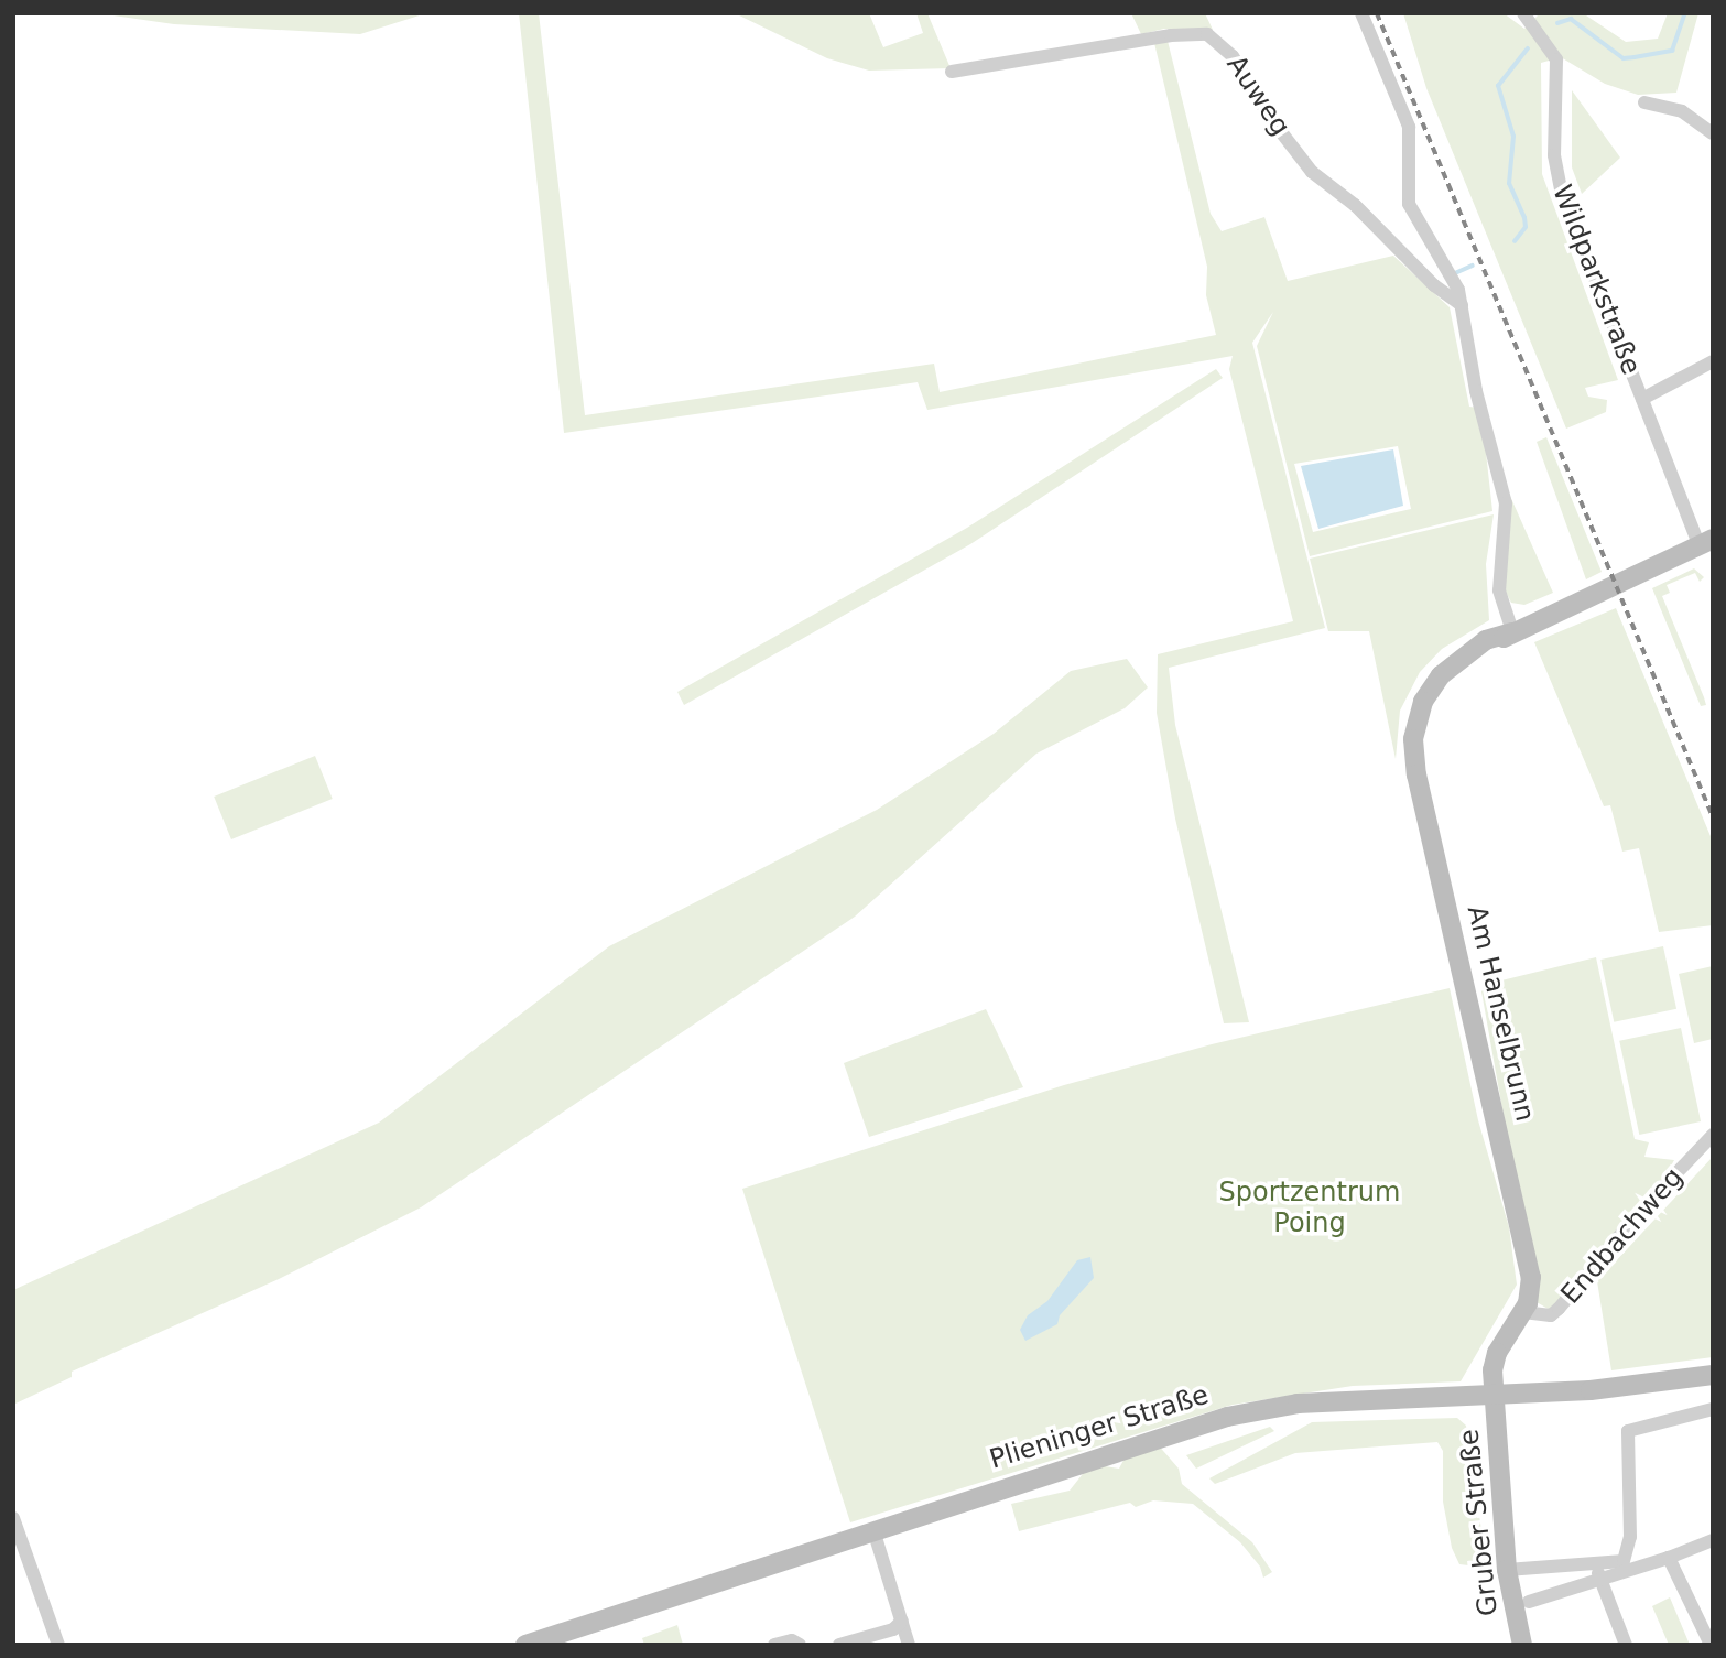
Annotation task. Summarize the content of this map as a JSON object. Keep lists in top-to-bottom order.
{
  "streets": {
    "street": [
      "Auweg",
      "Wildparkstraße",
      "Am Hanselbrunn",
      "Endbachweg",
      "Plieninger Straße",
      "Gruber Straße"
    ]
  },
  "crossings": [
    ["Wildparkstraße", "Am Hanselbrunn"],
    ["Am Hanselbrunn", "Endbachweg"],
    ["Am Hanselbrunn", "Plieninger Straße"],
    ["Am Hanselbrunn", "Gruber Straße"],
    ["Plieninger Straße", "Gruber Straße"]
  ],
  "parks": ["Sportzentrum Poing"]
}
